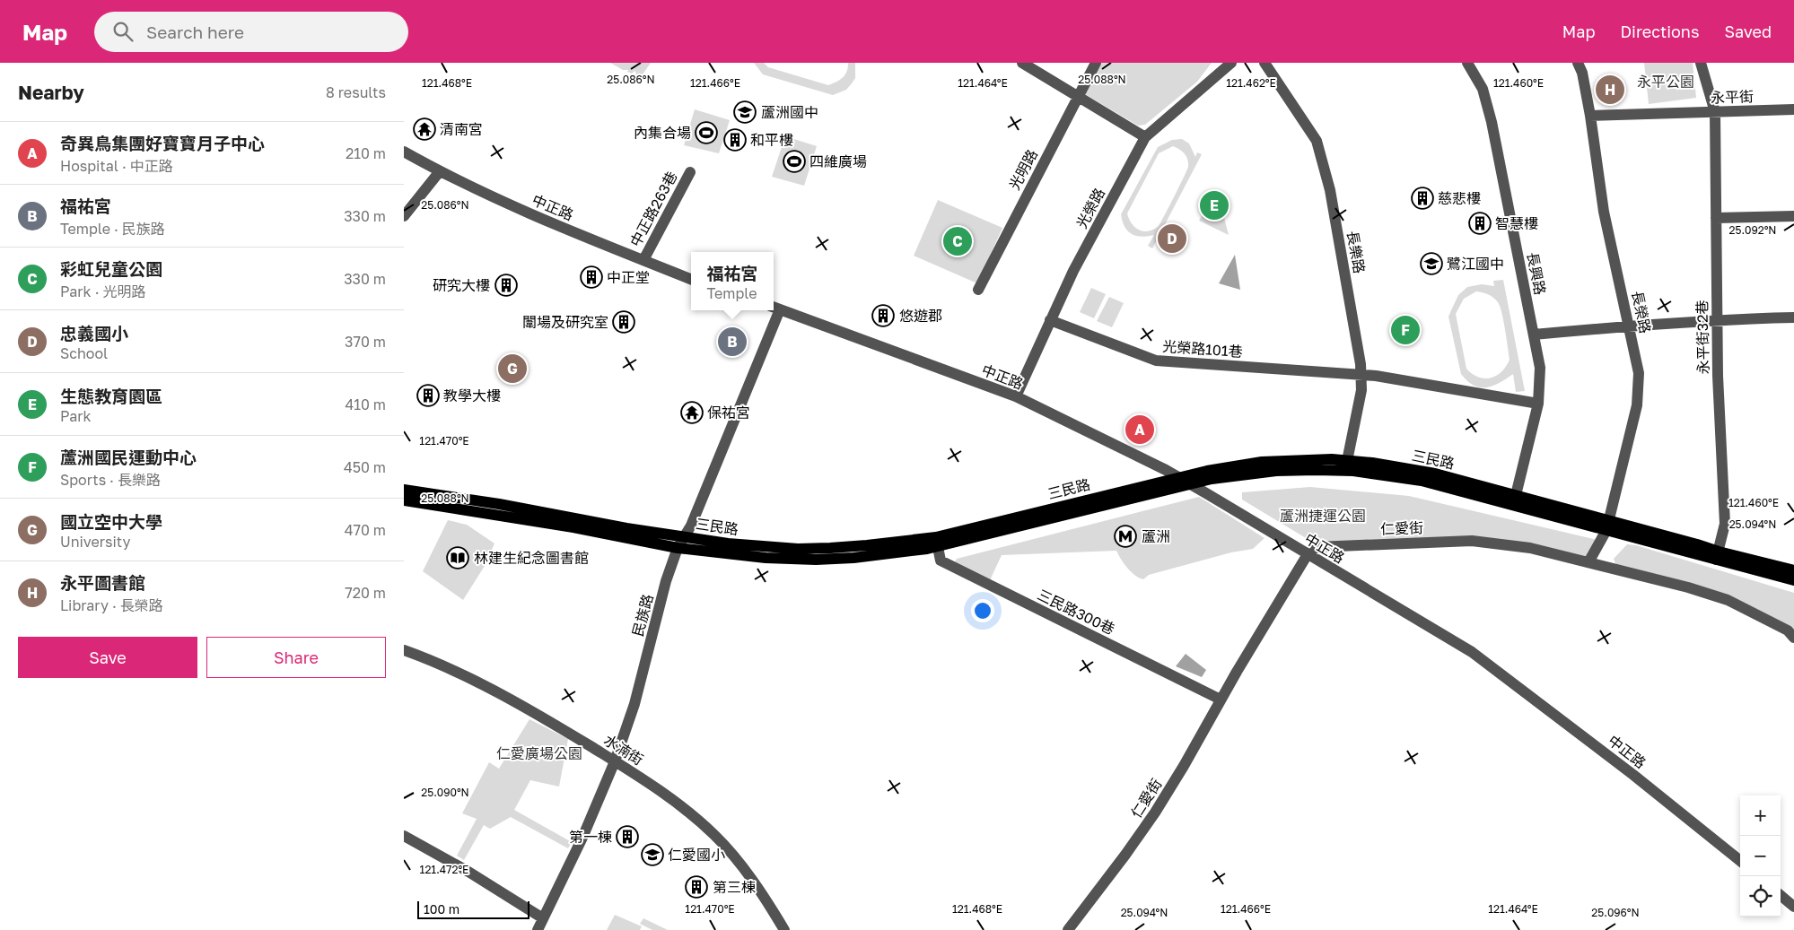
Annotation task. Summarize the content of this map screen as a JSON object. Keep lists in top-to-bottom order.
{
  "streets": {
    "main road": ["三民路"],
    "street": [
      "永平街",
      "光明路",
      "中正路",
      "光榮路",
      "中正路263巷",
      "長樂路",
      "長興路",
      "長榮路",
      "永平街32巷",
      "光榮路101巷",
      "仁愛街",
      "三民路300巷",
      "民族路",
      "水湳街"
    ]
  },
  "crossings": [
    ["永平街", "長榮路"],
    ["永平街", "永平街32巷"],
    ["中正路", "光榮路"],
    ["中正路", "中正路263巷"],
    ["中正路", "三民路"],
    ["中正路", "仁愛街"],
    ["中正路", "民族路"],
    ["光榮路", "光榮路101巷"],
    ["長樂路", "光榮路101巷"],
    ["長樂路", "三民路"],
    ["長興路", "光榮路101巷"],
    ["長興路", "三民路"],
    ["長榮路", "三民路"],
    ["長榮路", "仁愛街"],
    ["永平街32巷", "三民路"],
    ["三民路", "三民路300巷"],
    ["三民路", "民族路"],
    ["仁愛街", "三民路300巷"],
    ["民族路", "水湳街"]
  ],
  "parks": ["永平公園", "蘆洲捷運公園", "仁愛廣場公園"],
  "places": {
    "school or university": ["蘆洲國中", "鷺江國中", "仁愛國小"],
    "temple": ["清南宮", "保祐宮"],
    "sports": ["內集合場", "四維廣場"],
    "building": [
      "和平樓",
      "慈悲樓",
      "智慧樓",
      "中正堂",
      "研究大樓",
      "悠遊郡",
      "闈場及研究室",
      "教學大樓",
      "第一棟",
      "第三棟"
    ],
    "metro station": ["蘆洲"],
    "library": ["林建生紀念圖書館"]
  },
  "scale_bar": "100 m",
  "page": {
    "header": "Map",
    "search": "Search here",
    "nav": ["Map", "Directions", "Saved"],
    "heading": ["Nearby", "8 results"],
    "pins": [
      "H",
      "E",
      "D",
      "C",
      "F",
      "B",
      "G",
      "A"
    ],
    "list": [
      {
        "mark": "A",
        "name": "奇異鳥集團好寶寶月子中心",
        "note": "Hospital · 中正路",
        "value": "210 m"
      },
      {
        "mark": "B",
        "name": "福祐宮",
        "note": "Temple · 民族路",
        "value": "330 m"
      },
      {
        "mark": "C",
        "name": "彩虹兒童公園",
        "note": "Park · 光明路",
        "value": "330 m"
      },
      {
        "mark": "D",
        "name": "忠義國小",
        "note": "School",
        "value": "370 m"
      },
      {
        "mark": "E",
        "name": "生態教育園區",
        "note": "Park",
        "value": "410 m"
      },
      {
        "mark": "F",
        "name": "蘆洲國民運動中心",
        "note": "Sports · 長樂路",
        "value": "450 m"
      },
      {
        "mark": "G",
        "name": "國立空中大學",
        "note": "University",
        "value": "470 m"
      },
      {
        "mark": "H",
        "name": "永平圖書館",
        "note": "Library · 長榮路",
        "value": "720 m"
      }
    ],
    "popup": ["福祐宮", "Temple"],
    "buttons": ["Save", "Share"],
    "map_buttons": ["+", "−"],
    "scale": "100 m"
  },
  "coordinates": [
    "25.086°N",
    "25.088°N",
    "121.468°E",
    "121.466°E",
    "121.464°E",
    "121.462°E",
    "121.460°E",
    "25.092°N",
    "121.470°E",
    "25.094°N",
    "25.090°N",
    "121.472°E",
    "25.096°N"
  ]
}
